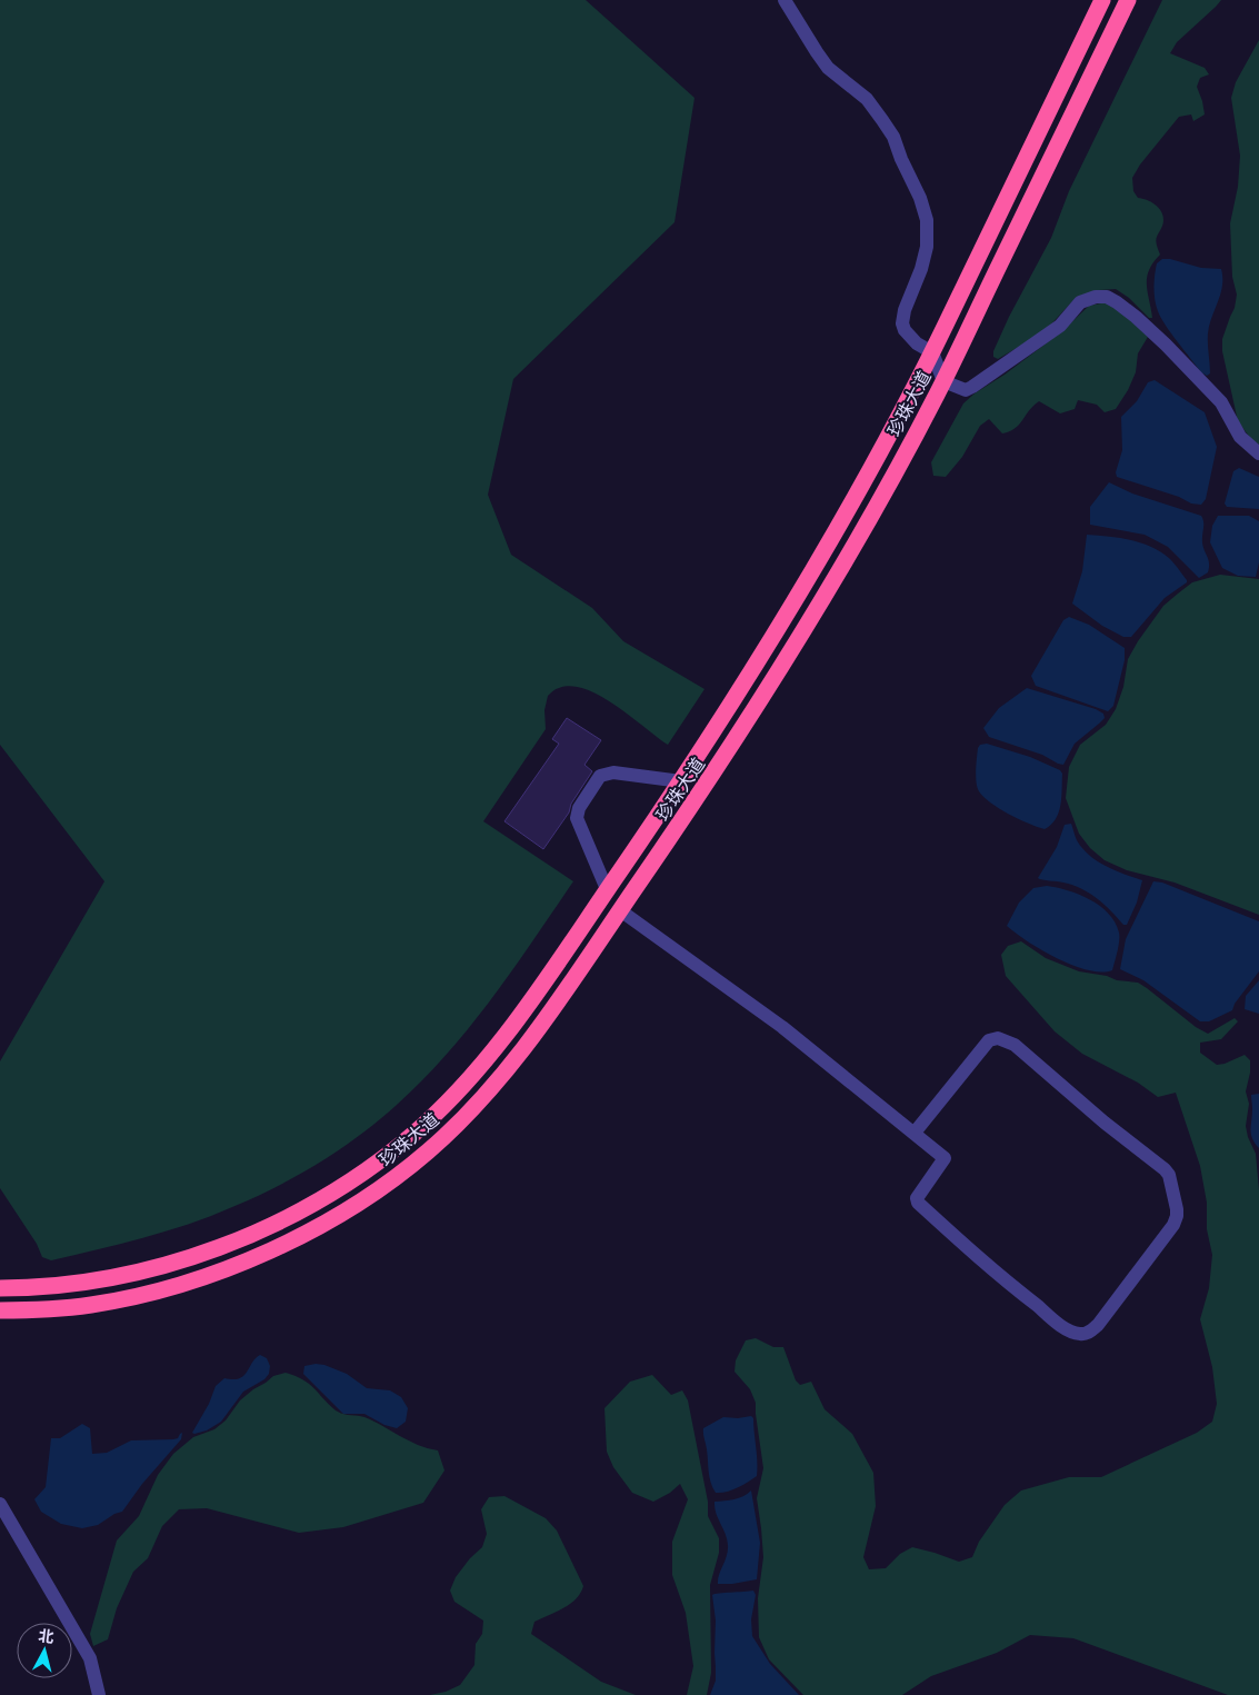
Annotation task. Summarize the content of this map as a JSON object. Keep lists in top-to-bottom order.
{
  "streets": {
    "highway": ["珍珠大道"]
  },
  "north": "top"
}
